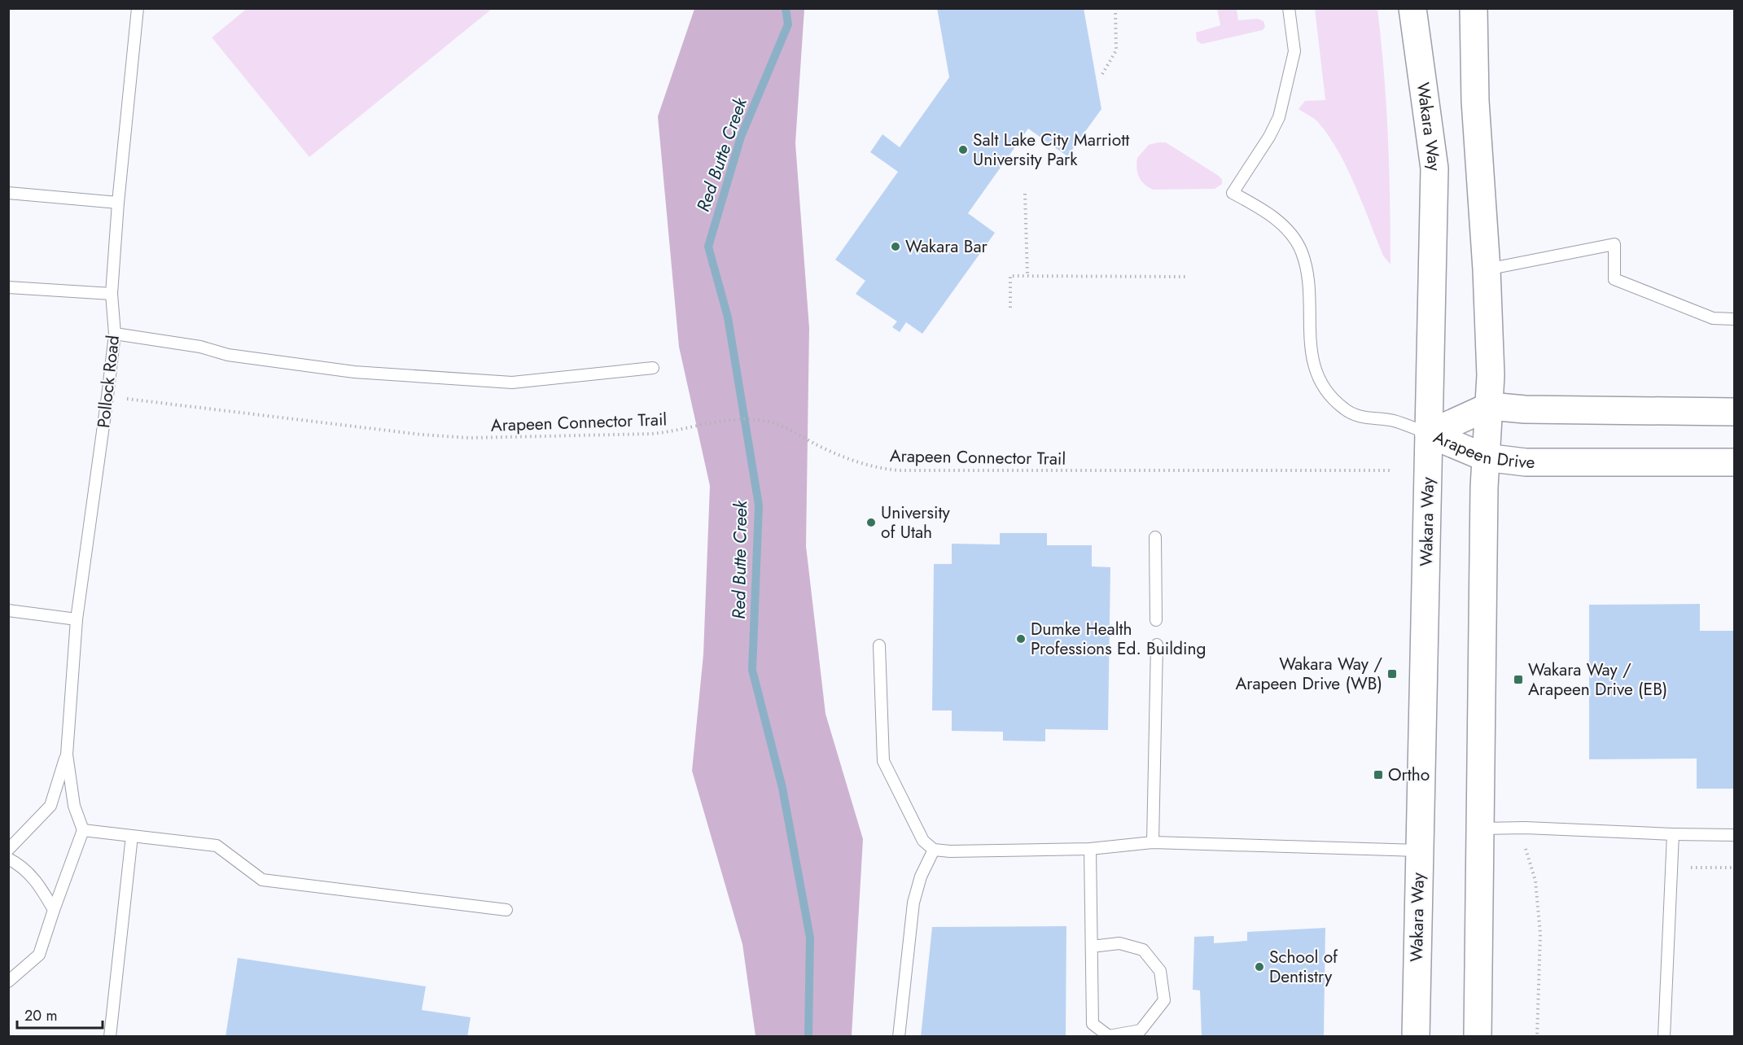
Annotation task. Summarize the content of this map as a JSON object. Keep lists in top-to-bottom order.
{
  "streets": {
    "street": ["Wakara Way", "Arapeen Drive"],
    "lane": ["Pollock Road"],
    "path": ["Arapeen Connector Trail"]
  },
  "crossings": [
    ["Wakara Way", "Arapeen Drive"],
    ["Pollock Road", "Arapeen Connector Trail"]
  ],
  "water": ["Red Butte Creek"],
  "places": {
    "other": [
      "Salt Lake City Marriott University Park",
      "Wakara Bar",
      "University of Utah",
      "Dumke Health Professions Ed. Building",
      "School of Dentistry"
    ],
    "transit": ["Wakara Way / Arapeen Drive (WB)", "Wakara Way / Arapeen Drive (EB)", "Ortho"]
  },
  "scale_bar": "20 m"
}
